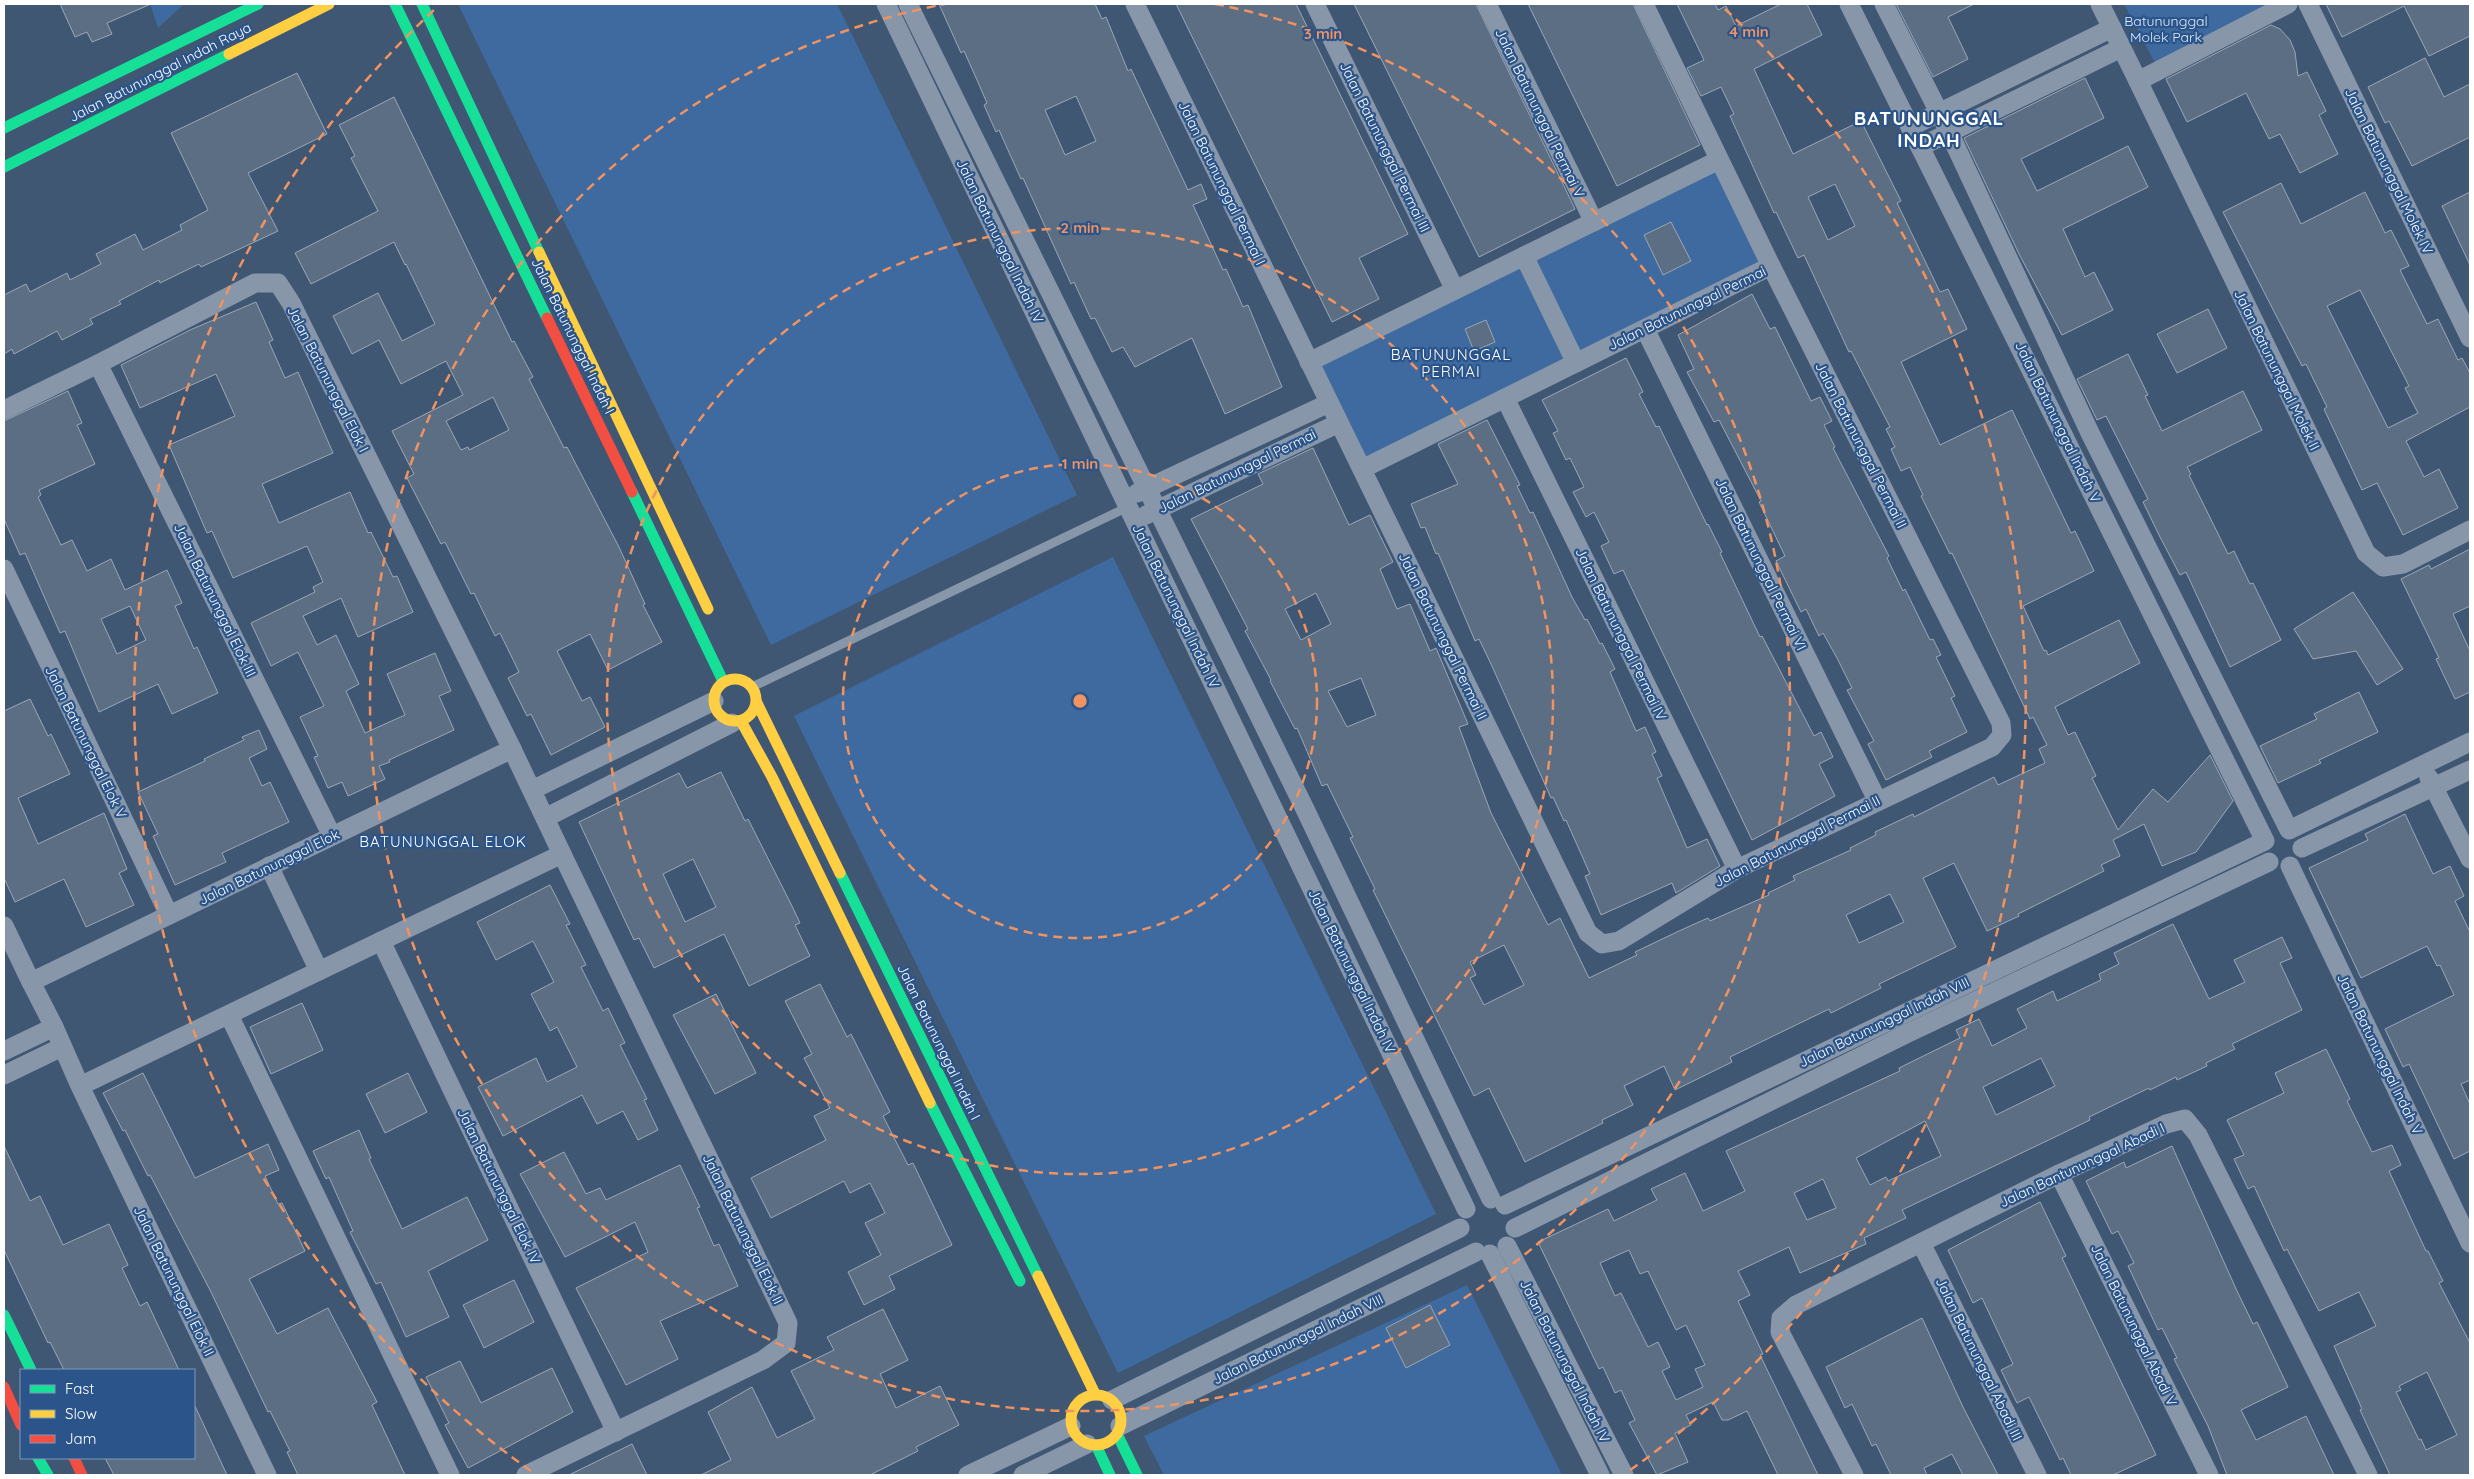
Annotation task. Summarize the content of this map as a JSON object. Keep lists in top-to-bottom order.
{
  "streets": {
    "street": [
      "Jalan Batununggal Indah Raya",
      "Jalan Batununggal Permai V",
      "Jalan Batununggal Permai III",
      "Jalan Batununggal Molek IV",
      "Jalan Batununggal Permai I",
      "Jalan Batununggal Indah IV",
      "Jalan Batununggal Permai",
      "Jalan Batununggal Indah I",
      "Jalan Batununggal Molek II",
      "Jalan Batununggal Elok I",
      "Jalan Batununggal Indah V",
      "Jalan Batununggal Permai II",
      "Jalan Batununggal Permai VI",
      "Jalan Batununggal Elok III",
      "Jalan Batununggal Permai IV",
      "Jalan Batununggal Elok V",
      "Jalan Batununggal Elok",
      "Jalan Batununggal Indah VIII",
      "Jalan Bantununggal Abadi I",
      "Jalan Batununggal Elok IV",
      "Jalan Batununggal Elok II",
      "Jalan Batununggal Abadi V",
      "Jalan Batununggal Abadi III"
    ]
  },
  "crossings": [
    ["Jalan Batununggal Indah IV", "Jalan Batununggal Permai"],
    ["Jalan Batununggal Indah IV", "Jalan Batununggal Indah VIII"],
    ["Jalan Batununggal Permai", "Jalan Batununggal Permai II"],
    ["Jalan Batununggal Permai", "Jalan Batununggal Permai VI"],
    ["Jalan Batununggal Permai", "Jalan Batununggal Permai IV"],
    ["Jalan Batununggal Indah I", "Jalan Batununggal Indah VIII"],
    ["Jalan Batununggal Elok I", "Jalan Batununggal Elok III"],
    ["Jalan Batununggal Elok I", "Jalan Batununggal Elok"],
    ["Jalan Batununggal Indah V", "Jalan Batununggal Indah VIII"],
    ["Jalan Batununggal Permai II", "Jalan Batununggal Permai VI"],
    ["Jalan Batununggal Permai II", "Jalan Batununggal Permai IV"],
    ["Jalan Batununggal Elok III", "Jalan Batununggal Elok"],
    ["Jalan Batununggal Elok V", "Jalan Batununggal Elok"],
    ["Jalan Bantununggal Abadi I", "Jalan Batununggal Abadi V"],
    ["Jalan Bantununggal Abadi I", "Jalan Batununggal Abadi III"],
    ["Jalan Batununggal Elok IV", "Jalan Batununggal Elok II"]
  ],
  "districts": ["BATUNUNGGAL INDAH", "BATUNUNGGAL PERMAI", "BATUNUNGGAL ELOK"],
  "parks": ["Batununggal Molek Park"],
  "legend": ["Fast", "Slow", "Jam"],
  "rings": [
    "4 min",
    "3 min",
    "2 min",
    "1 min"
  ]
}
